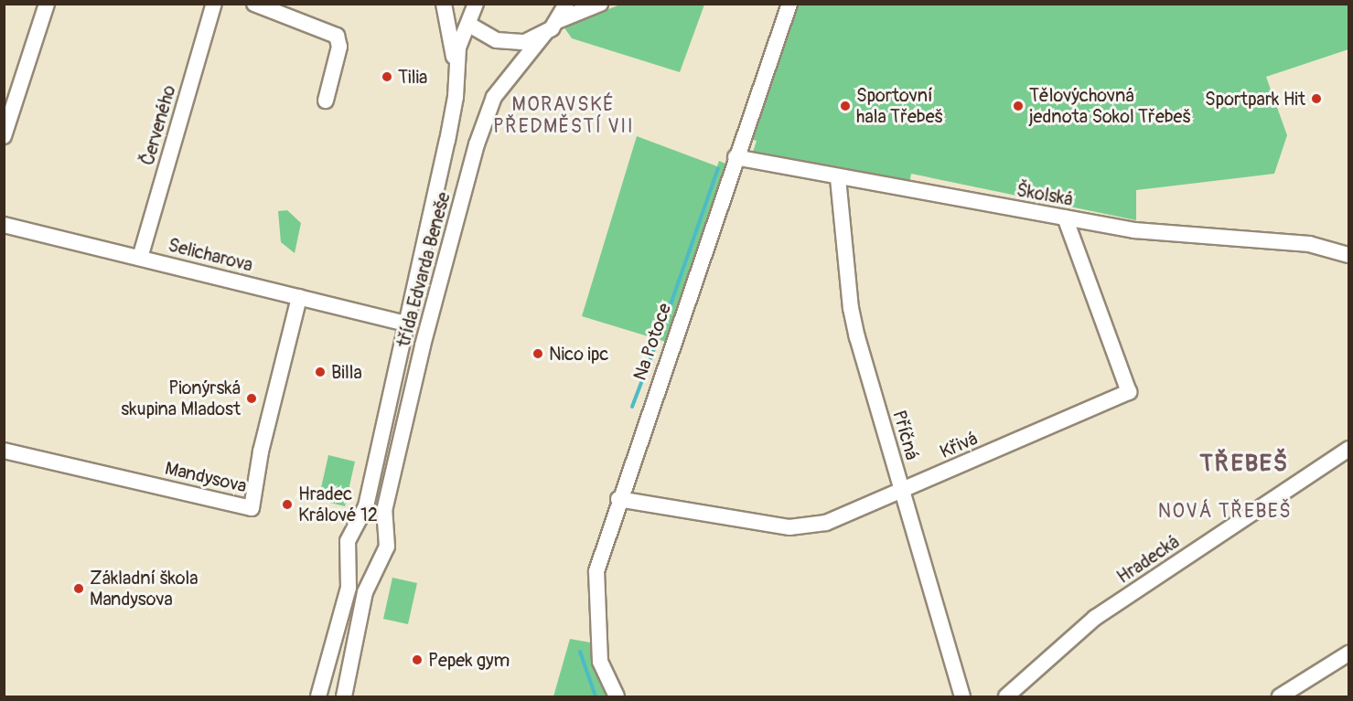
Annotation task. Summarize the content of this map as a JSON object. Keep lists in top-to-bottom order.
{
  "streets": {
    "street": [
      "Červeného",
      "Školská",
      "Selicharova",
      "třída Edvarda Beneše",
      "Na Potoce",
      "Příčná",
      "Křivá",
      "Mandysova",
      "Hradecká"
    ]
  },
  "crossings": [
    ["Červeného", "Selicharova"],
    ["Školská", "Na Potoce"],
    ["Školská", "Příčná"],
    ["Školská", "Křivá"],
    ["Selicharova", "třída Edvarda Beneše"],
    ["Selicharova", "Mandysova"],
    ["Na Potoce", "Křivá"],
    ["Příčná", "Křivá"]
  ],
  "districts": ["MORAVSKÉ PŘEDMĚSTÍ VII", "TŘEBEŠ", "NOVÁ TŘEBEŠ"],
  "places": [
    "Tilia",
    "Sportpark Hit",
    "Sportovní hala Třebeš",
    "Tělovýchovná jednota Sokol Třebeš",
    "Nico ipc",
    "Billa",
    "Pionýrská skupina Mladost",
    "Hradec Králové 12",
    "Základní škola Mandysova",
    "Pepek gym"
  ]
}
